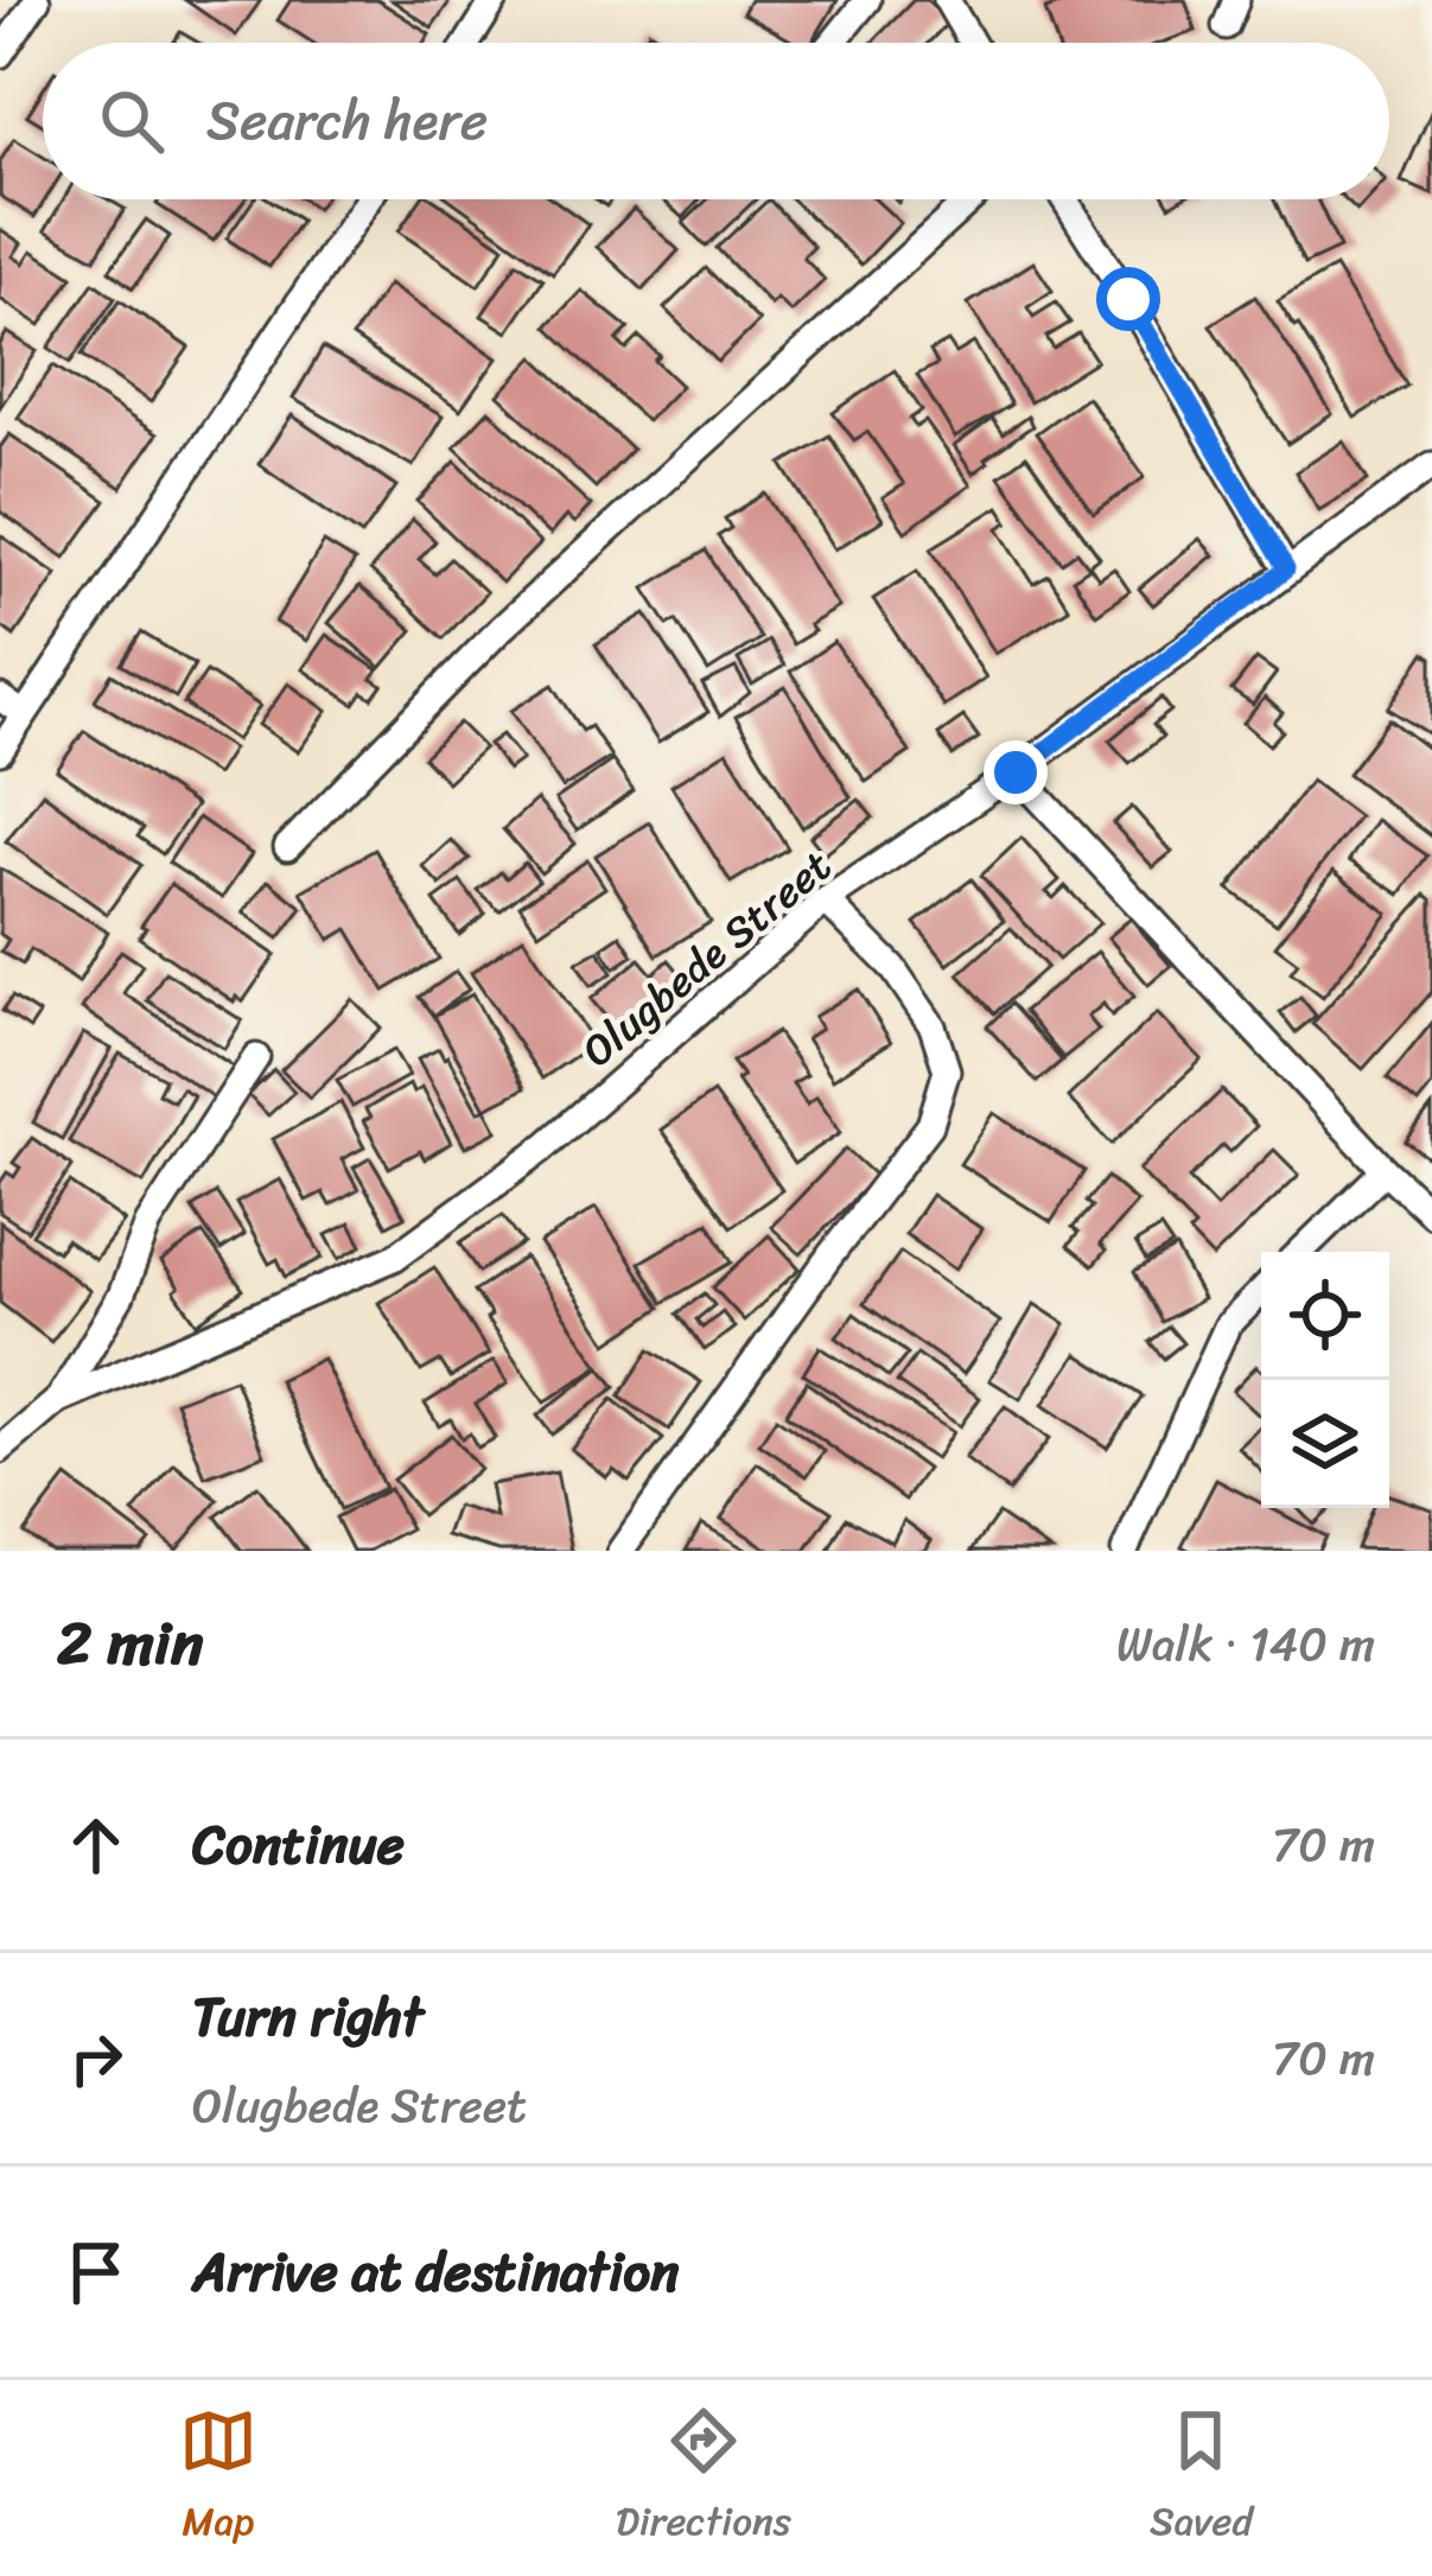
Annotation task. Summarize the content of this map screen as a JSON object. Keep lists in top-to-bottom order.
{
  "streets": {
    "street": ["Olugbede Street"]
  },
  "page": {
    "search": "Search here",
    "heading": ["2 min", "Walk · 140 m"],
    "list": [
      ["Continue", "70 m"],
      ["Turn right", "Olugbede Street", "70 m"],
      "Arrive at destination"
    ],
    "nav": ["Map", "Directions", "Saved"]
  }
}
